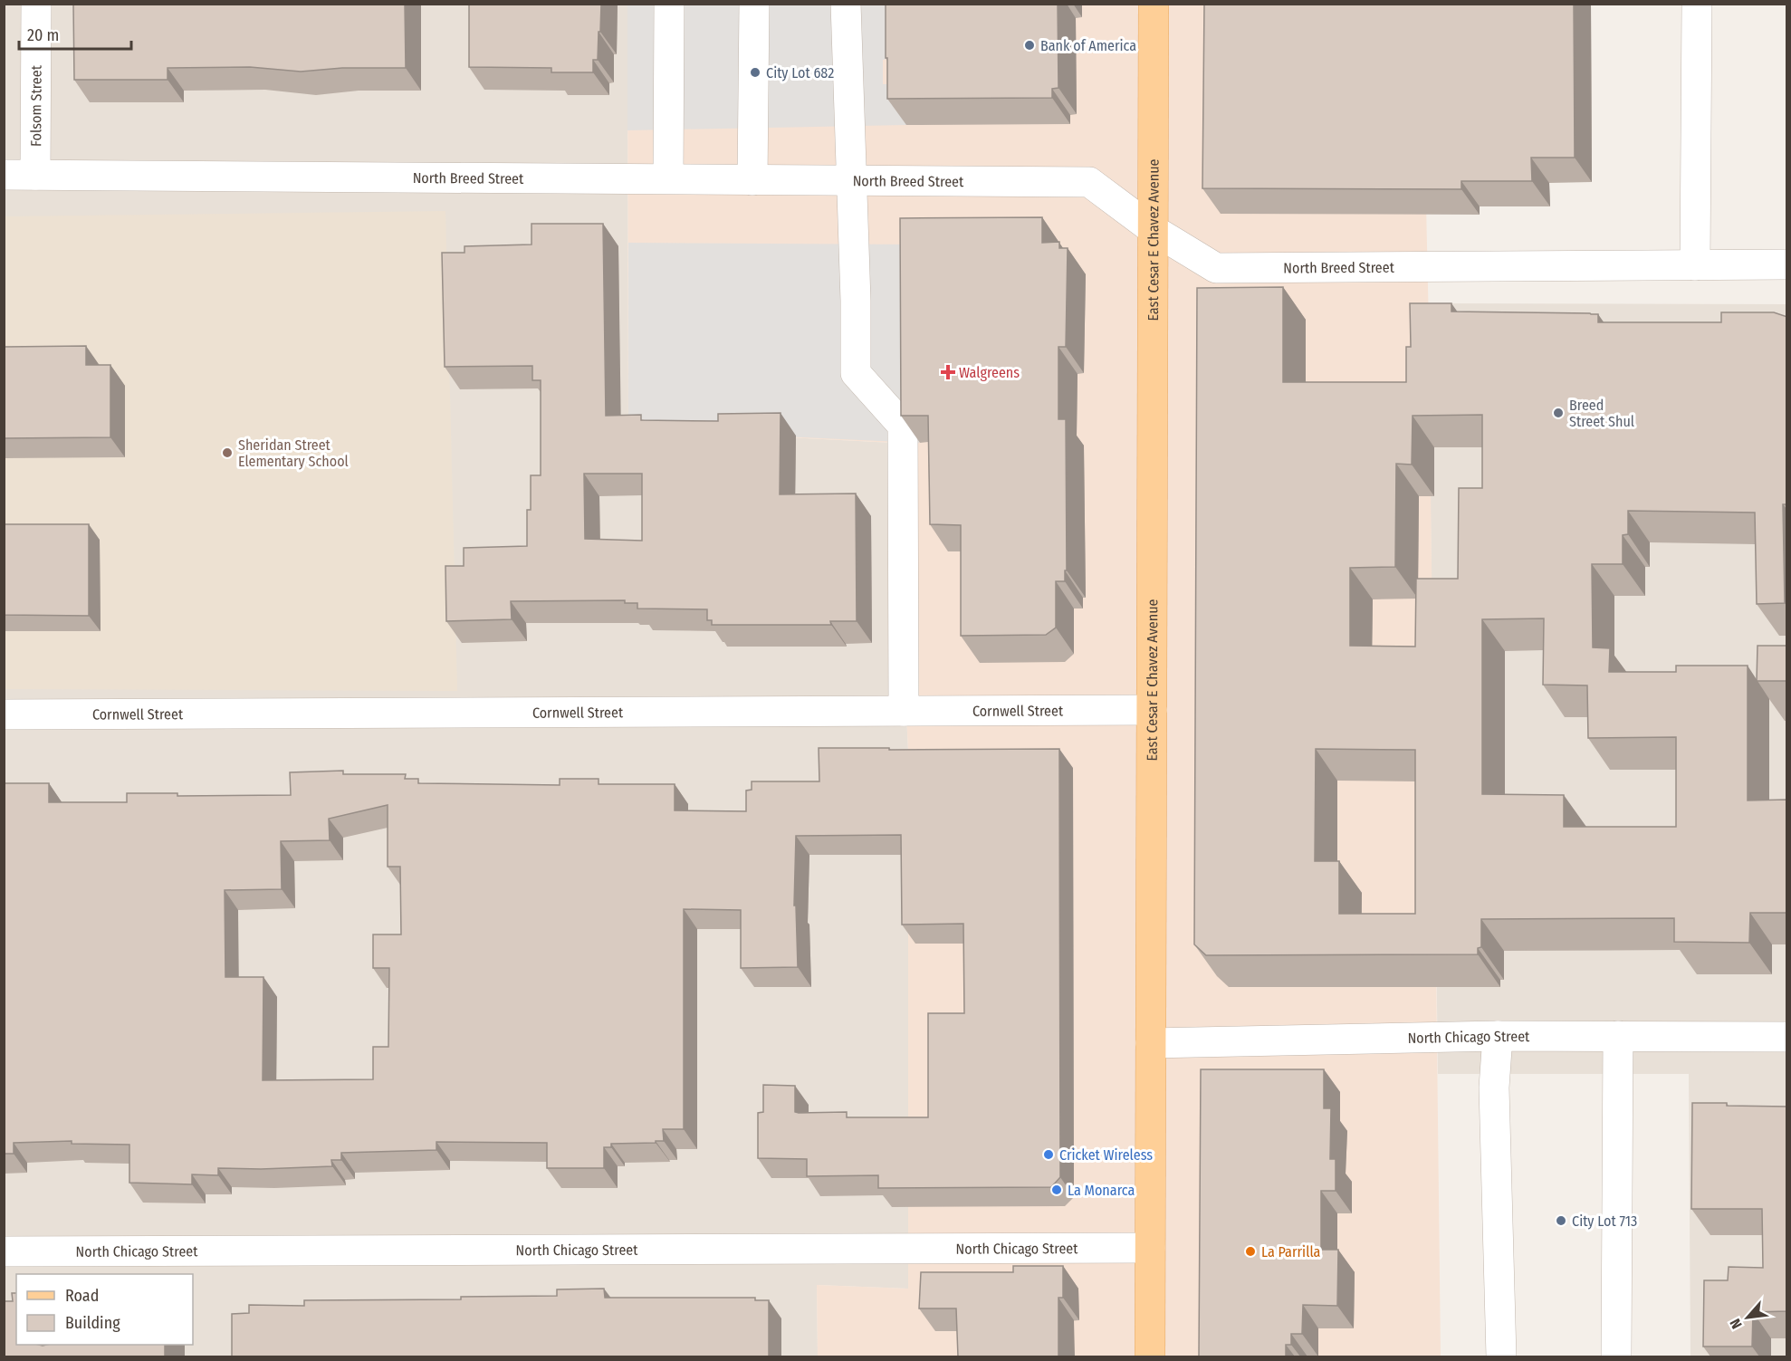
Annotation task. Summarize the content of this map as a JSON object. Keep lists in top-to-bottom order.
{
  "streets": {
    "main road": ["East Cesar E Chavez Avenue"],
    "street": [
      "Folsom Street",
      "North Breed Street",
      "Cornwell Street",
      "North Chicago Street"
    ]
  },
  "crossings": [
    ["Folsom Street", "North Breed Street"],
    ["North Breed Street", "East Cesar E Chavez Avenue"],
    ["East Cesar E Chavez Avenue", "Cornwell Street"],
    ["East Cesar E Chavez Avenue", "North Chicago Street"]
  ],
  "places": {
    "other": [
      "Bank of America",
      "City Lot 682",
      "Breed Street Shul",
      "Sheridan Street Elementary School",
      "Cricket Wireless",
      "La Monarca",
      "City Lot 713",
      "La Parrilla"
    ],
    "health": ["Walgreens"]
  },
  "legend": ["Road", "Building"],
  "scale_bar": "20 m",
  "north": "bottom left"
}
